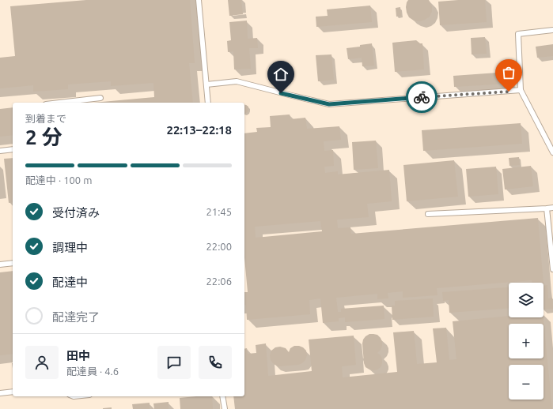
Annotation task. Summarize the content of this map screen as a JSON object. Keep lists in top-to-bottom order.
{
  "page": {
    "heading": ["2 分", "到着まで", "22:13–22:18"],
    "panel": ["田中", "配達員 · 4.6"],
    "bar": "配達中 · 100 m",
    "list": [
      ["受付済み", "21:45"],
      ["調理中", "22:00"],
      ["配達中", "22:06"],
      "配達完了"
    ],
    "map_buttons": ["+", "−"]
  }
}
